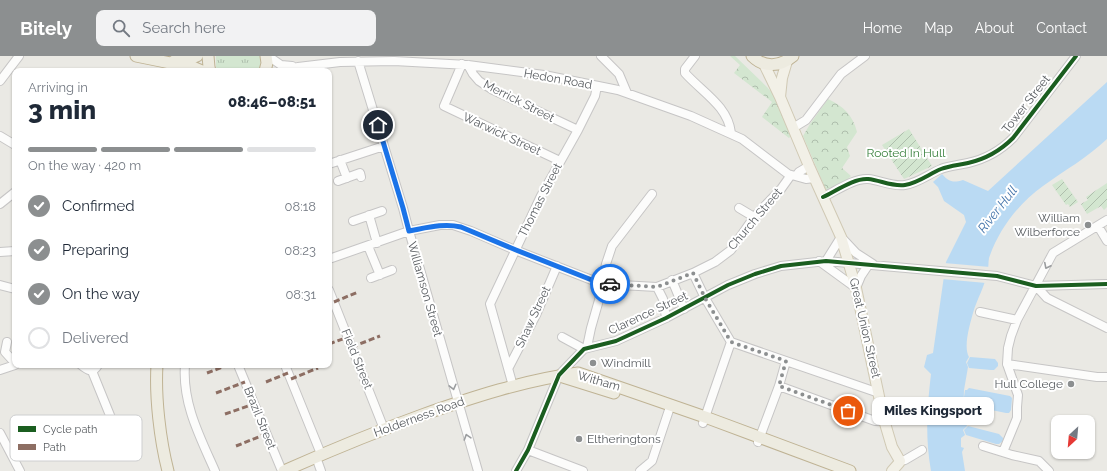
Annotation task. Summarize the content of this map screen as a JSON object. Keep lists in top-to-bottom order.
{
  "streets": {
    "highway": ["Witham", "Holderness Road"],
    "main road": ["Great Union Street"],
    "street": [
      "Hedon Road",
      "Merrick Street",
      "Tower Street",
      "Warwick Street",
      "Thomas Street",
      "Church Street",
      "Williamson Street",
      "Clarence Street",
      "Shaw Street",
      "Field Street",
      "Brazil Street"
    ]
  },
  "crossings": [
    ["Hedon Road", "Merrick Street"],
    ["Hedon Road", "Warwick Street"],
    ["Hedon Road", "Thomas Street"],
    ["Hedon Road", "Church Street"],
    ["Hedon Road", "Williamson Street"],
    ["Hedon Road", "Great Union Street"],
    ["Merrick Street", "Warwick Street"],
    ["Merrick Street", "Thomas Street"],
    ["Tower Street", "Great Union Street"],
    ["Warwick Street", "Thomas Street"],
    ["Thomas Street", "Church Street"],
    ["Thomas Street", "Shaw Street"],
    ["Thomas Street", "Holderness Road"],
    ["Church Street", "Williamson Street"],
    ["Church Street", "Shaw Street"],
    ["Williamson Street", "Holderness Road"],
    ["Clarence Street", "Great Union Street"],
    ["Field Street", "Holderness Road"],
    ["Witham", "Holderness Road"],
    ["Holderness Road", "Brazil Street"]
  ],
  "water": ["River Hull"],
  "parks": ["Rooted In Hull"],
  "places": [
    "William Wilberforce",
    "Windmill",
    "Hull College",
    "Miles Kingsport",
    "Eltheringtons"
  ],
  "legend": ["Cycle path", "Path"],
  "north": "bottom left",
  "page": {
    "header": "Bitely",
    "search": "Search here",
    "nav": [
      "Home",
      "Map",
      "About",
      "Contact"
    ],
    "heading": ["3 min", "Arriving in", "08:46–08:51"],
    "bar": "On the way · 420 m",
    "list": [
      ["Confirmed", "08:18"],
      ["Preparing", "08:23"],
      ["On the way", "08:31"],
      "Delivered"
    ],
    "bubble": "Miles Kingsport"
  }
}
